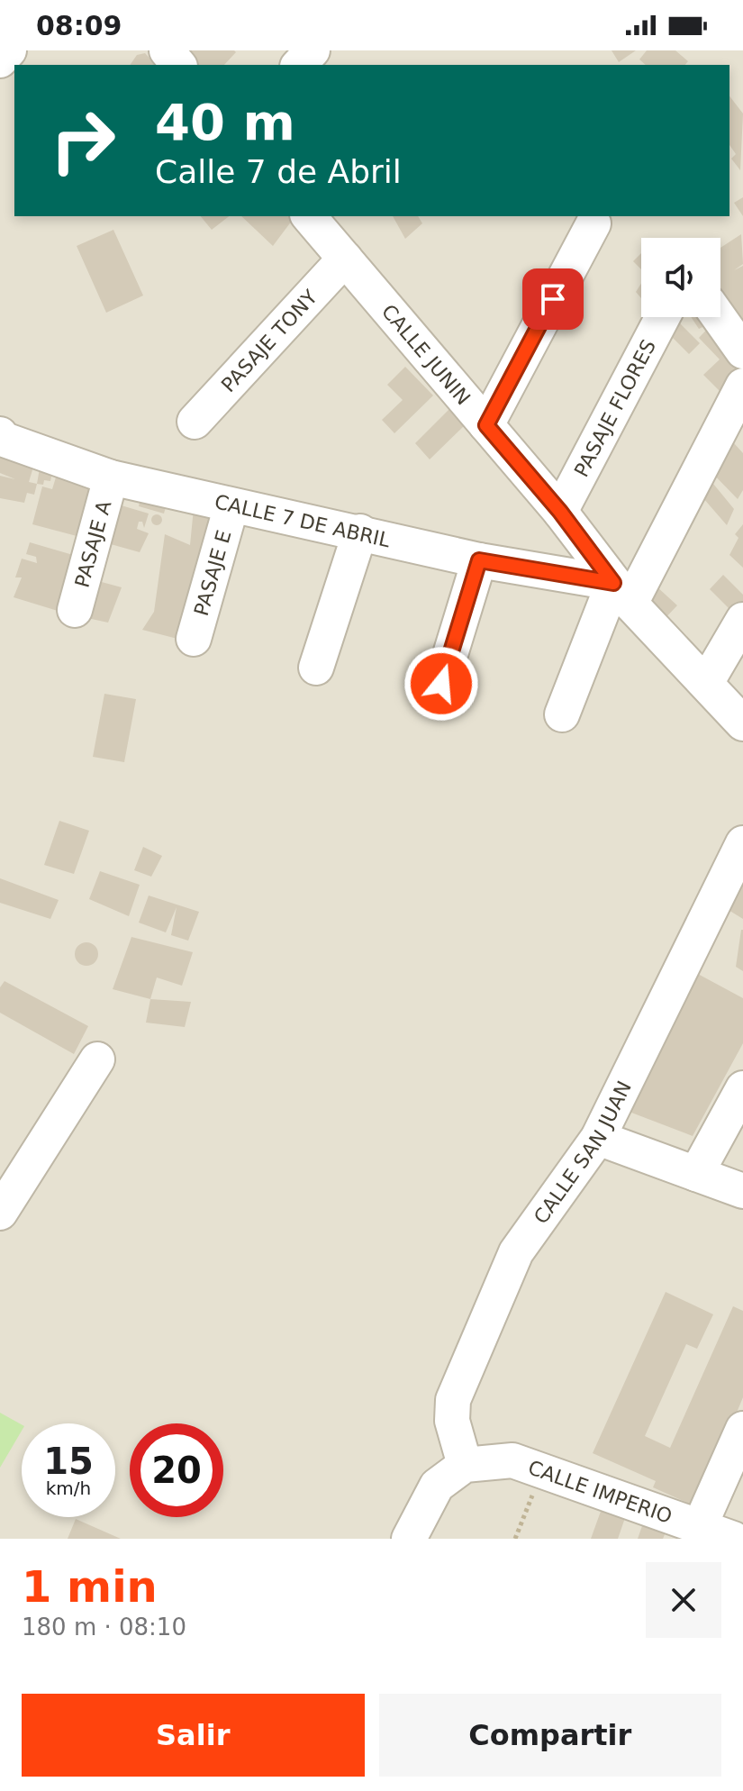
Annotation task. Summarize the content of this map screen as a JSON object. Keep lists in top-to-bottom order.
{
  "streets": {
    "street": [
      "PASAJE TONY",
      "CALLE JUNIN",
      "PASAJE FLORES",
      "CALLE 7 DE ABRIL",
      "PASAJE A",
      "PASAJE E",
      "CALLE SAN JUAN",
      "CALLE IMPERIO"
    ]
  },
  "crossings": [
    ["PASAJE TONY", "CALLE JUNIN"],
    ["CALLE JUNIN", "PASAJE FLORES"],
    ["CALLE JUNIN", "CALLE 7 DE ABRIL"],
    ["CALLE 7 DE ABRIL", "PASAJE A"],
    ["CALLE 7 DE ABRIL", "PASAJE E"],
    ["CALLE SAN JUAN", "CALLE IMPERIO"]
  ],
  "page": {
    "status": "08:09",
    "turn": ["40 m", "Calle 7 de Abril"],
    "speed": "15 km/h",
    "limit": "20",
    "heading": ["1 min", "180 m · 08:10"],
    "buttons": ["Salir", "Compartir"]
  }
}
